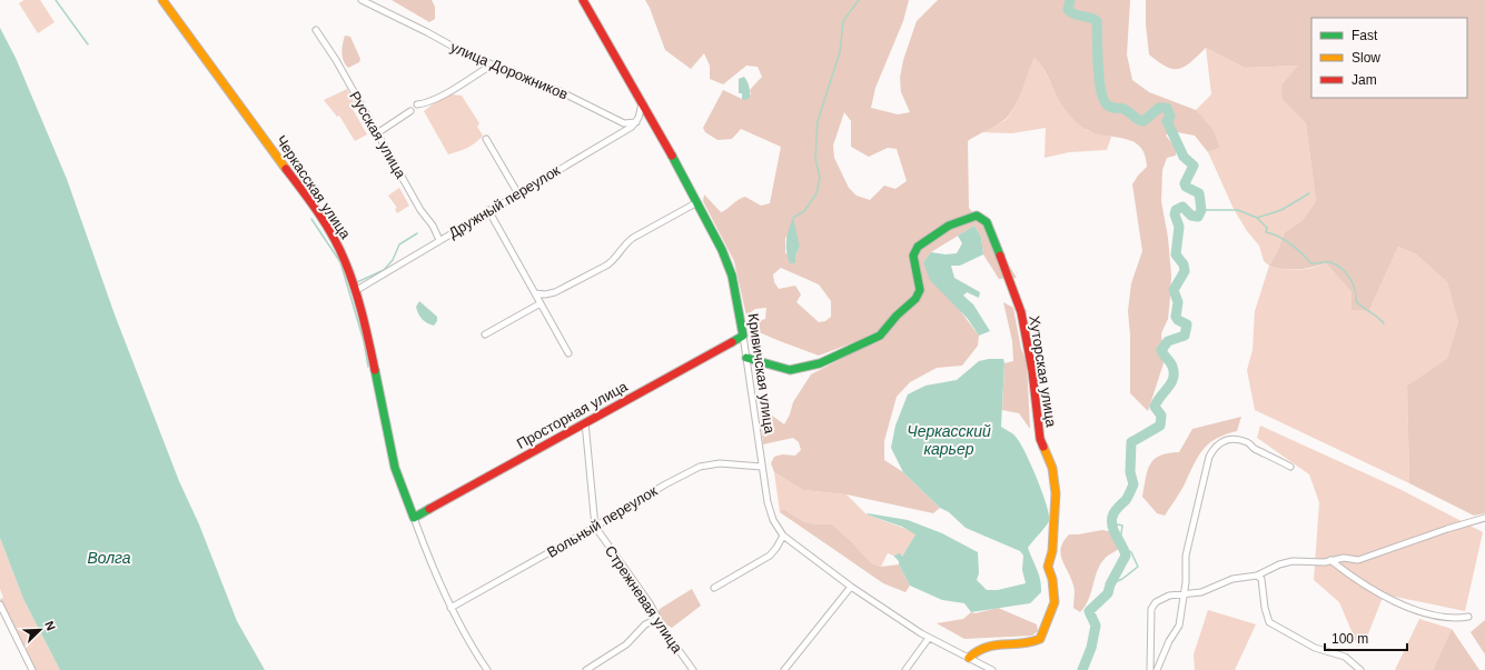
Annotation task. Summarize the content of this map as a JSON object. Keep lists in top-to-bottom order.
{
  "streets": {
    "street": [
      "улица Дорожников",
      "Русская улица",
      "Черкасская улица",
      "Дружный переулок",
      "Хуторская улица",
      "Кривичская улица",
      "Просторная улица",
      "Вольный переулок",
      "Стрежневая улица"
    ]
  },
  "crossings": [
    ["улица Дорожников", "Дружный переулок"],
    ["Русская улица", "Дружный переулок"],
    ["Черкасская улица", "Дружный переулок"],
    ["Черкасская улица", "Просторная улица"],
    ["Хуторская улица", "Кривичская улица"],
    ["Кривичская улица", "Просторная улица"],
    ["Кривичская улица", "Вольный переулок"],
    ["Просторная улица", "Стрежневая улица"],
    ["Вольный переулок", "Стрежневая улица"]
  ],
  "water": ["Черкасский карьер", "Волга"],
  "legend": ["Fast", "Slow", "Jam"],
  "scale_bar": "100 m",
  "north": "top right"
}
